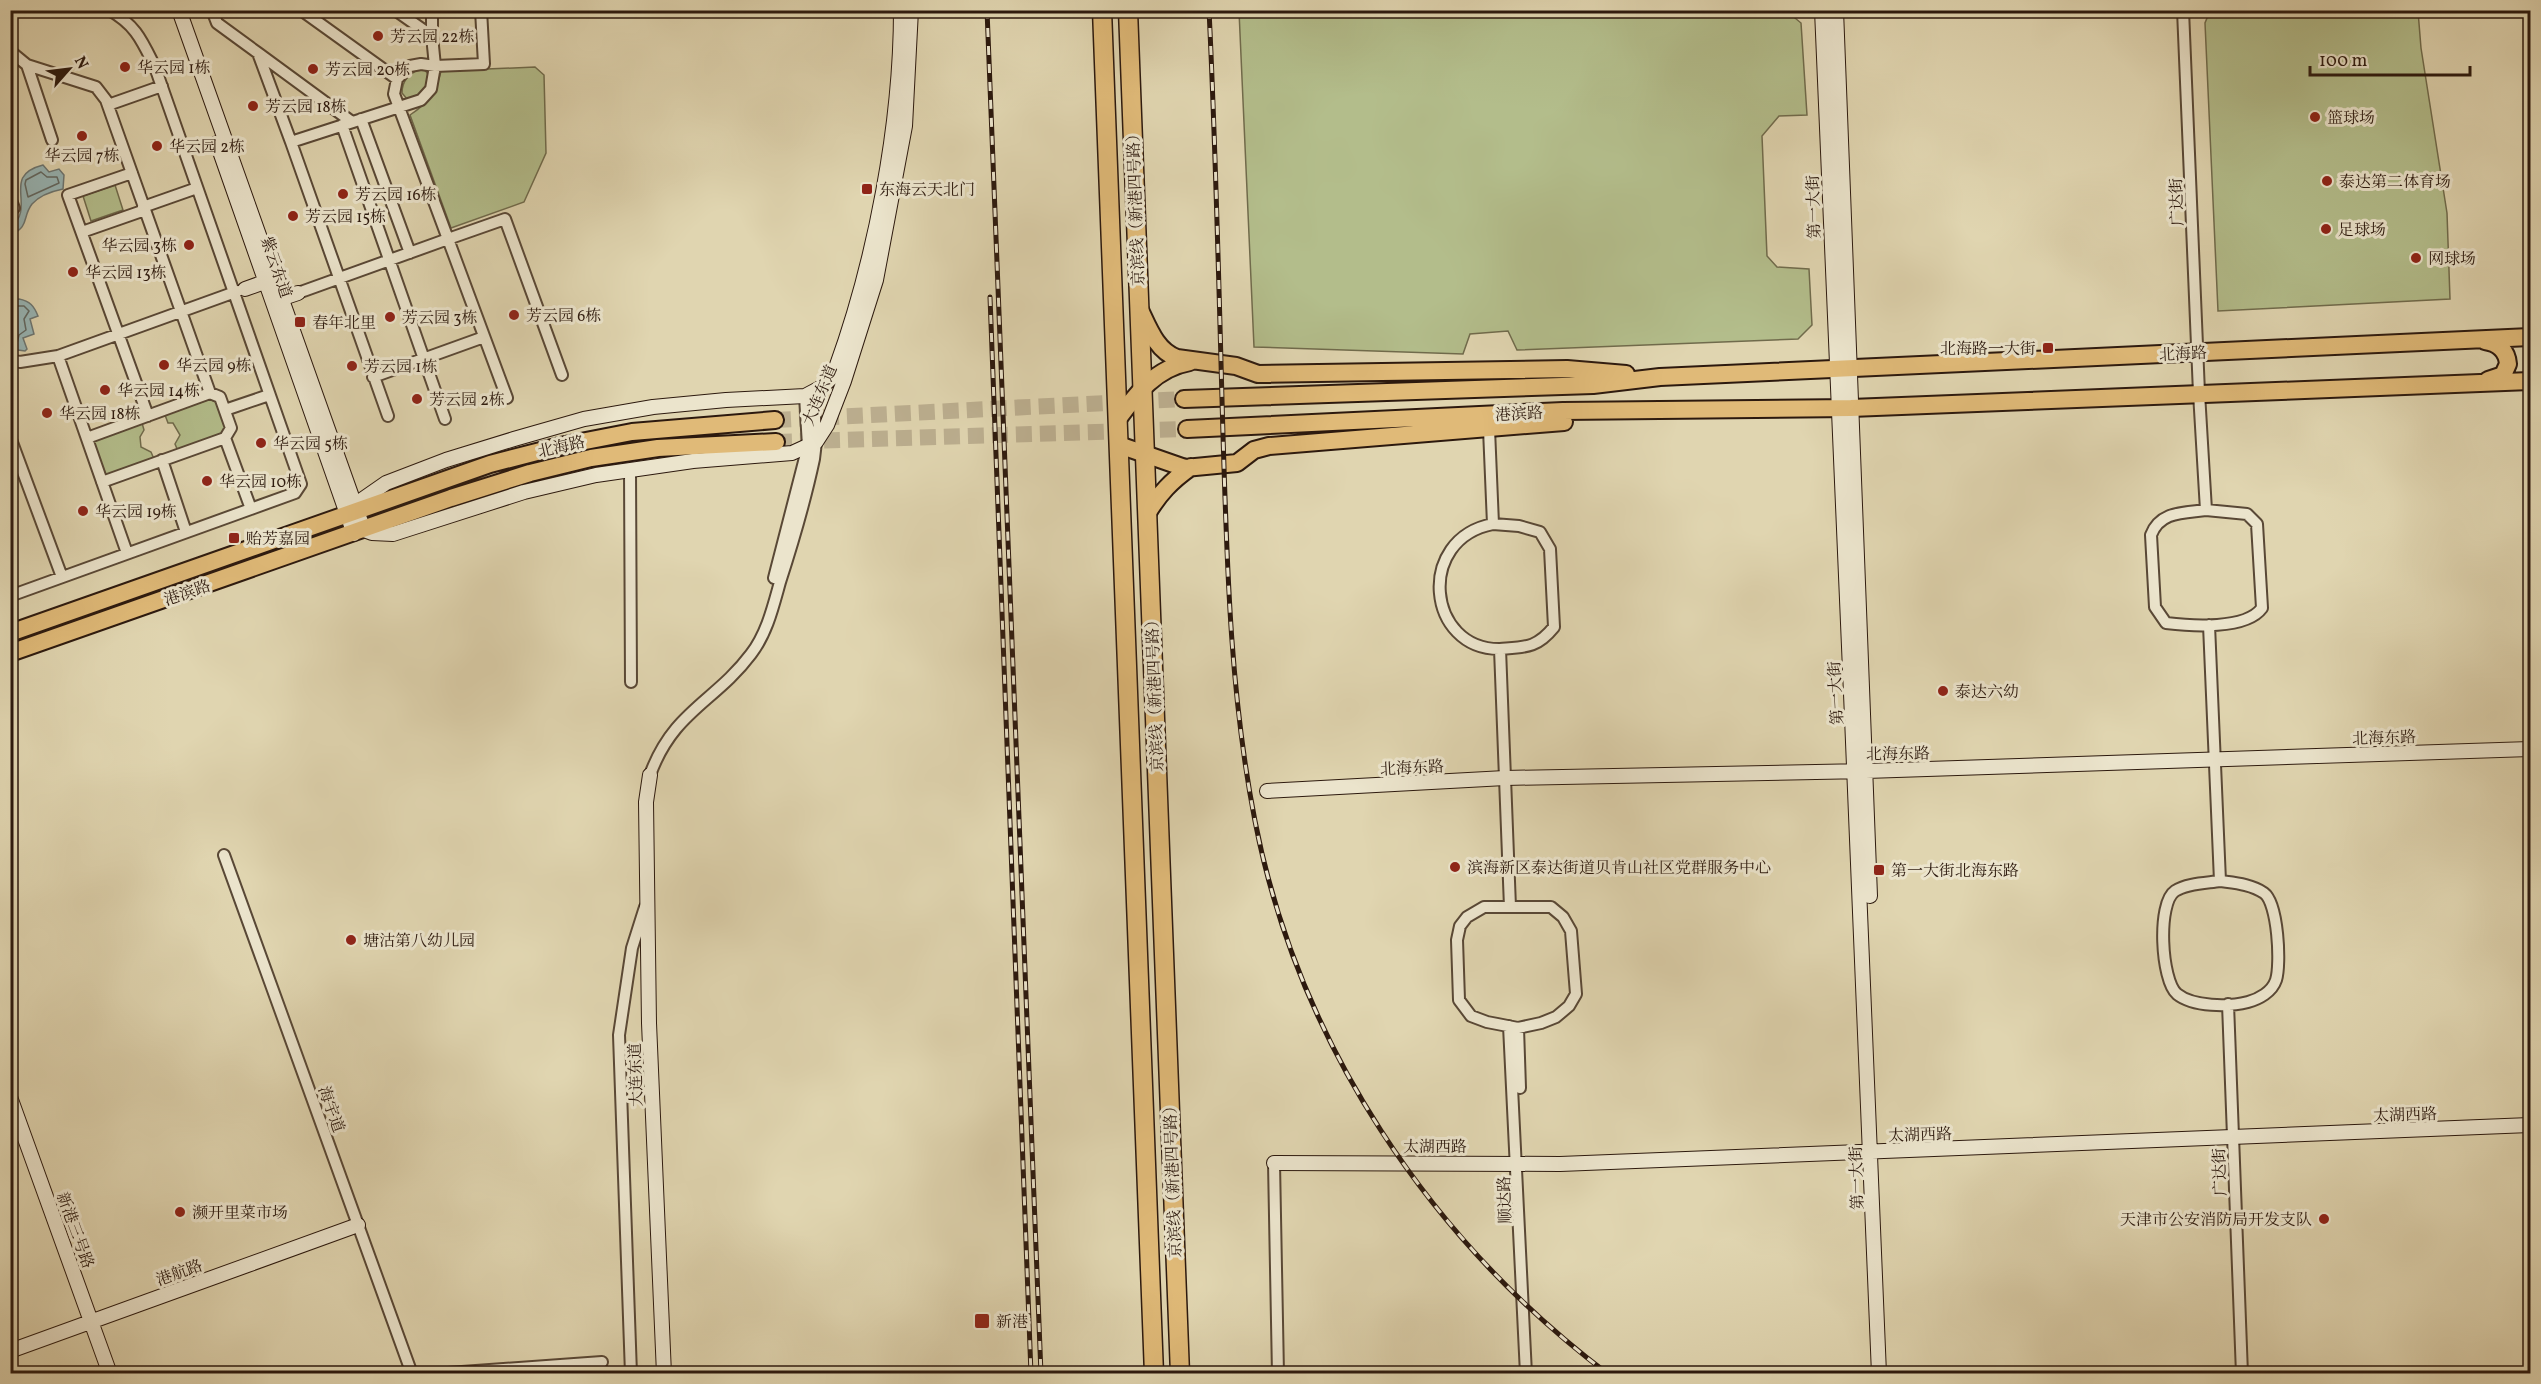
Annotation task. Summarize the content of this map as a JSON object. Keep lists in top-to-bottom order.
{
  "streets": {
    "highway": ["京滨线（新港四号路）"],
    "main road": ["北海路", "港滨路"],
    "street": [
      "广达街",
      "第一大街",
      "紫云东道",
      "大连东道",
      "北海东路",
      "海宇道",
      "太湖西路",
      "顺达路",
      "新港三号路",
      "港航路"
    ]
  },
  "crossings": [
    ["广达街", "北海路"],
    ["广达街", "太湖西路"],
    ["第一大街", "北海路"],
    ["第一大街", "港滨路"],
    ["第一大街", "北海东路"],
    ["第一大街", "太湖西路"],
    ["紫云东道", "北海路"],
    ["紫云东道", "大连东道"],
    ["紫云东道", "港滨路"],
    ["北海路", "大连东道"],
    ["北海路", "港滨路"],
    ["大连东道", "港滨路"],
    ["海宇道", "港航路"],
    ["太湖西路", "顺达路"],
    ["新港三号路", "港航路"]
  ],
  "places": {
    "other": [
      "芳云园 22栋",
      "华云园 1栋",
      "芳云园 20栋",
      "芳云园 18栋",
      "篮球场",
      "华云园 7栋",
      "华云园 2栋",
      "泰达第二体育场",
      "芳云园 16栋",
      "芳云园 15栋",
      "足球场",
      "华云园 3栋",
      "网球场",
      "华云园 13栋",
      "芳云园 6栋",
      "芳云园 3栋",
      "华云园 9栋",
      "芳云园 1栋",
      "华云园 14栋",
      "芳云园 2栋",
      "华云园 18栋",
      "华云园 5栋",
      "华云园 10栋",
      "华云园 19栋",
      "泰达六幼",
      "滨海新区泰达街道贝肯山社区党群服务中心",
      "塘沽第八幼儿园",
      "濒开里菜市场",
      "天津市公安消防局开发支队"
    ],
    "transit": [
      "东海云天北门",
      "春年北里",
      "北海路一大街",
      "贻芳嘉园",
      "第一大街北海东路",
      "新港"
    ]
  },
  "scale_bar": "100 m",
  "north": "top right"
}
